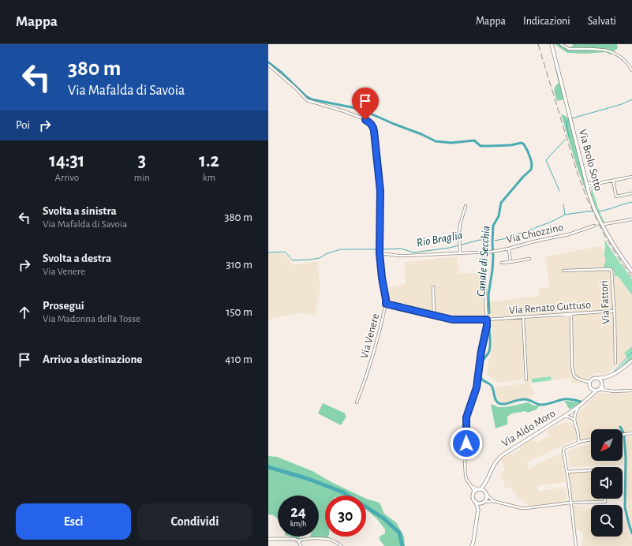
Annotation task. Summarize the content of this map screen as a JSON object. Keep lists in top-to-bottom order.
{
  "streets": {
    "main road": ["Via Brolo Sotto", "Via Aldo Moro"],
    "street": [
      "Via Chiozzino",
      "Via Fattori",
      "Via Renato Guttuso",
      "Via Venere"
    ]
  },
  "crossings": [
    ["Via Chiozzino", "Via Venere"],
    ["Via Fattori", "Via Renato Guttuso"],
    ["Via Renato Guttuso", "Via Venere"]
  ],
  "water": ["Rio Braglia", "Canale di Secchia"],
  "north": "bottom left",
  "page": {
    "header": "Mappa",
    "nav": ["Mappa", "Indicazioni", "Salvati"],
    "turn": ["380 m", "Via Mafalda di Savoia"],
    "then": "Poi",
    "eta": [
      "14:31",
      "Arrivo",
      "3",
      "min",
      "1.2",
      "km"
    ],
    "list": [
      {
        "name": "Svolta a sinistra",
        "note": "Via Mafalda di Savoia",
        "value": "380 m"
      },
      {
        "name": "Svolta a destra",
        "note": "Via Venere",
        "value": "310 m"
      },
      {
        "name": "Prosegui",
        "note": "Via Madonna della Tosse",
        "value": "150 m"
      },
      {
        "name": "Arrivo a destinazione",
        "value": "410 m"
      }
    ],
    "speed": "24 km/h",
    "limit": "30",
    "buttons": ["Esci", "Condividi"]
  }
}
